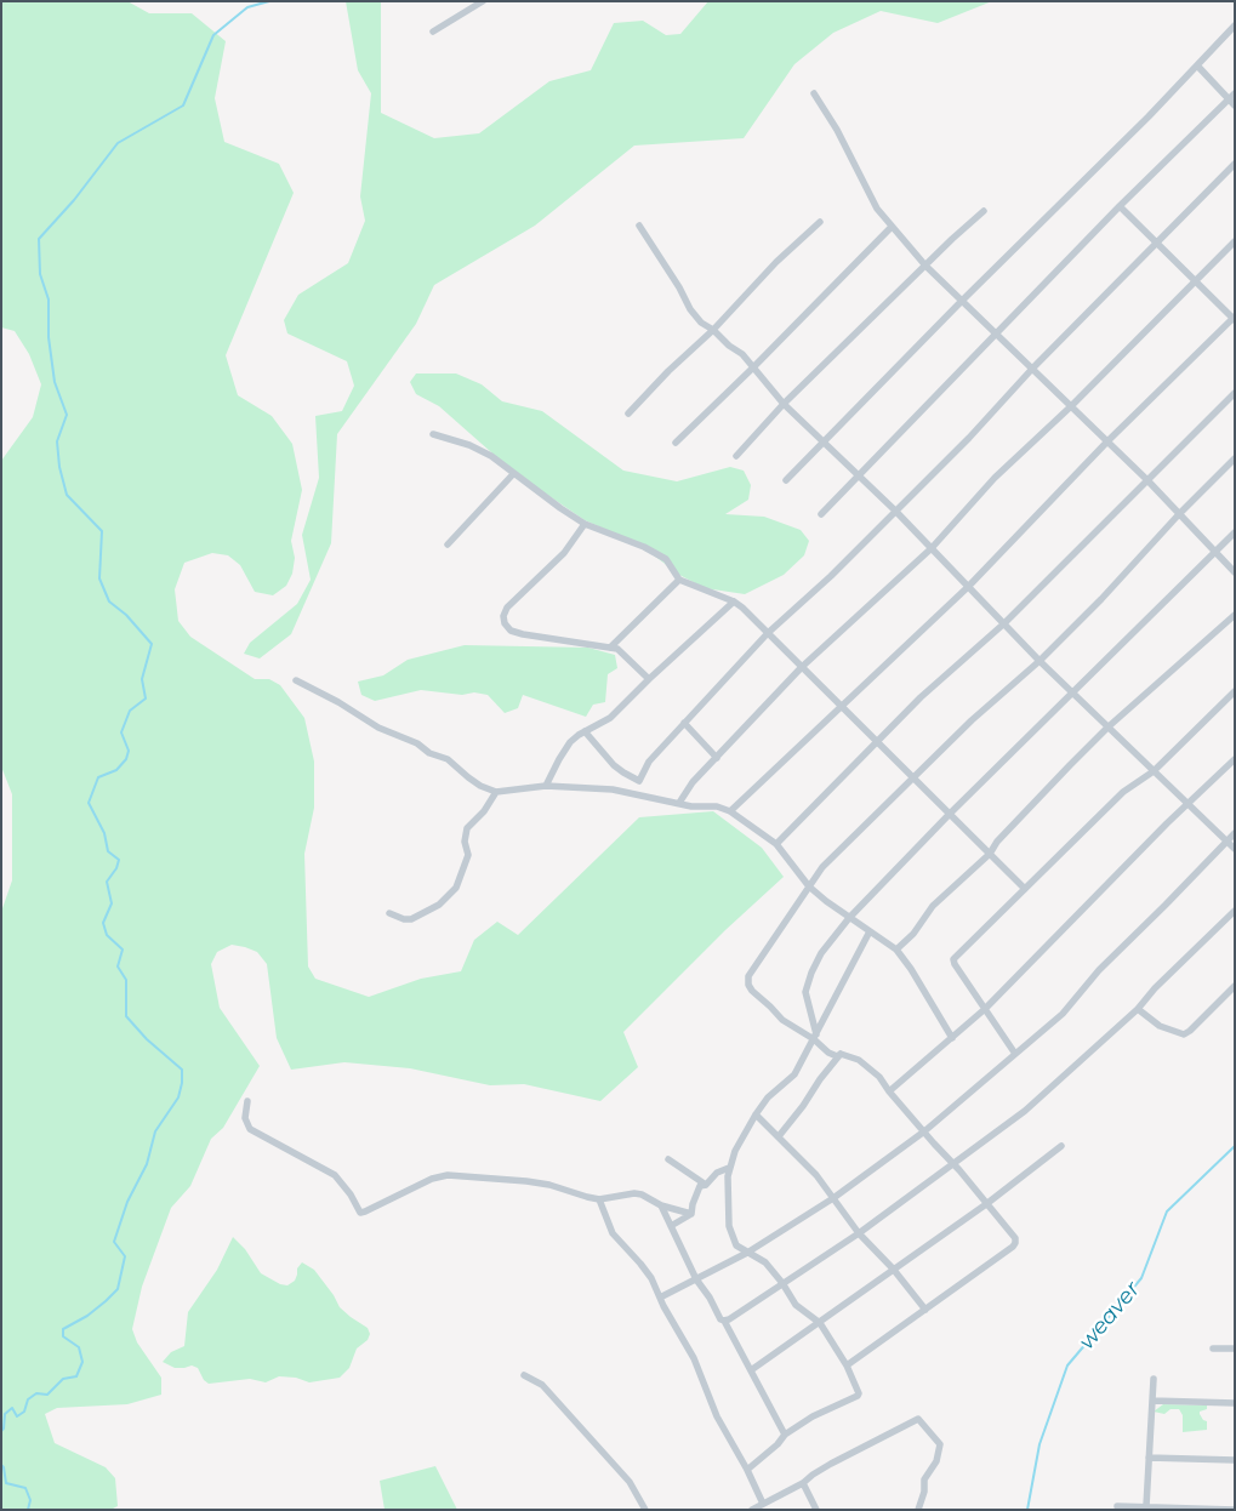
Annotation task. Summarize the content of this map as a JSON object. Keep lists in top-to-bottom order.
{
  "water": ["weaver"]
}
